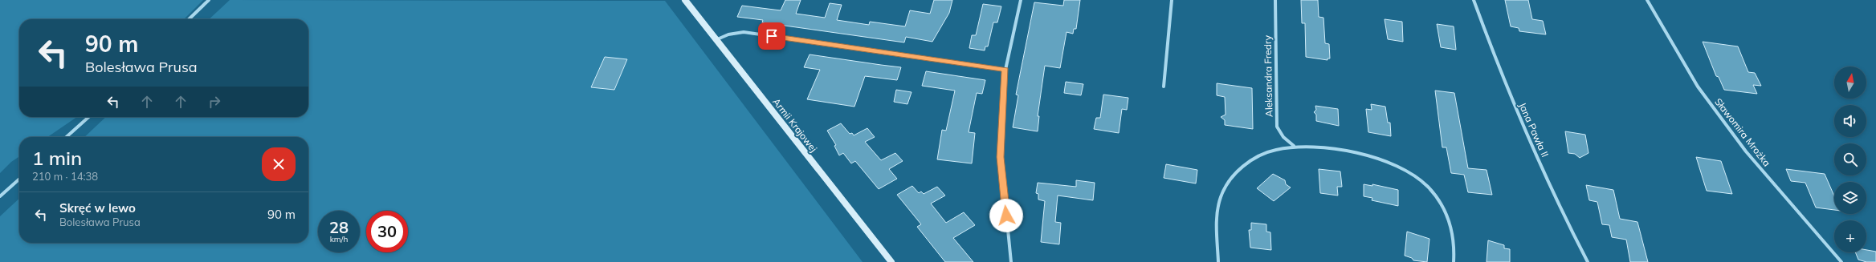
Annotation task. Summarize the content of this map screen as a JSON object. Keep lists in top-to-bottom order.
{
  "streets": {
    "street": [
      "Aleksandra Fredry",
      "Armii Krajowej",
      "Jana Pawła II",
      "Sławomira Mrożka"
    ]
  },
  "north": "top",
  "page": {
    "turn": ["90 m", "Bolesława Prusa"],
    "map_buttons": "+",
    "heading": ["1 min", "210 m · 14:38"],
    "list": [
      {
        "name": "Skręć w lewo",
        "note": "Bolesława Prusa",
        "value": "90 m"
      }
    ],
    "speed": "28 km/h",
    "limit": "30"
  }
}
